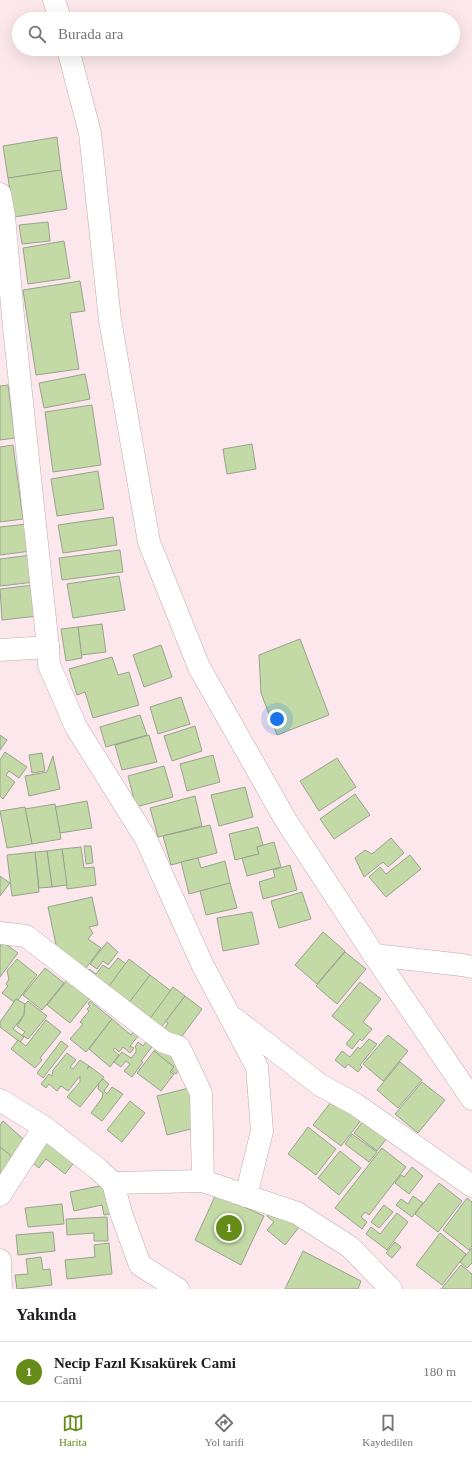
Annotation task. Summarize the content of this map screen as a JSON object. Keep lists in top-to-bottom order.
{
  "page": {
    "search": "Burada ara",
    "pins": "1",
    "heading": "Yakında",
    "list": [
      {
        "mark": "1",
        "name": "Necip Fazıl Kısakürek Cami",
        "note": "Cami",
        "value": "180 m"
      }
    ],
    "nav": ["Harita", "Yol tarifi", "Kaydedilen"]
  }
}
